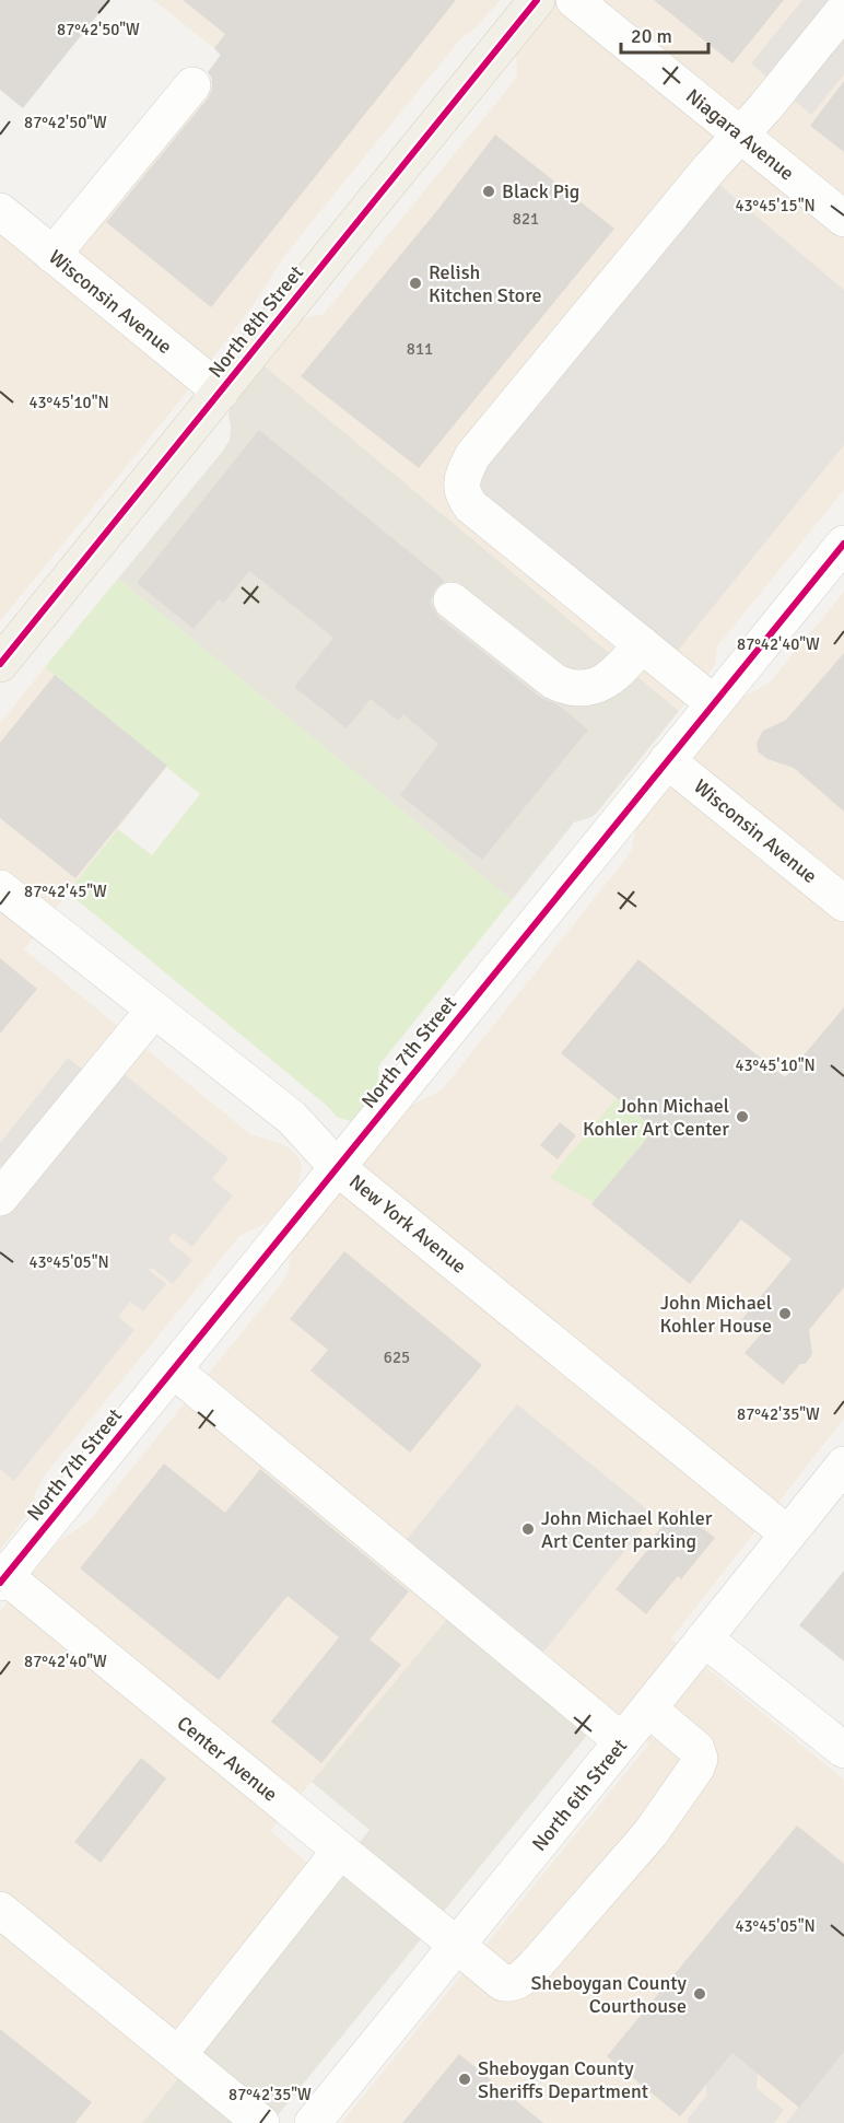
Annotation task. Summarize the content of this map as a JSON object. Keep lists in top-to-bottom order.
{
  "streets": {
    "main road": ["North 8th Street"],
    "street": [
      "Niagara Avenue",
      "Wisconsin Avenue",
      "North 7th Street",
      "New York Avenue",
      "Center Avenue",
      "North 6th Street"
    ]
  },
  "crossings": [
    ["Wisconsin Avenue", "North 8th Street"],
    ["Wisconsin Avenue", "North 7th Street"],
    ["North 7th Street", "New York Avenue"],
    ["North 7th Street", "Center Avenue"],
    ["New York Avenue", "North 6th Street"],
    ["Center Avenue", "North 6th Street"]
  ],
  "places": [
    "Black Pig",
    "Relish Kitchen Store",
    "John Michael Kohler Art Center",
    "John Michael Kohler House",
    "John Michael Kohler Art Center parking",
    "Sheboygan County Courthouse",
    "Sheboygan County Sheriffs Department"
  ],
  "house_numbers": ["821", "811", "625"],
  "scale_bar": "20 m",
  "coordinates": [
    "87°42'50\"W",
    "43°45'15\"N",
    "43°45'10\"N",
    "87°42'40\"W",
    "87°42'45\"W",
    "43°45'05\"N",
    "87°42'35\"W"
  ]
}
